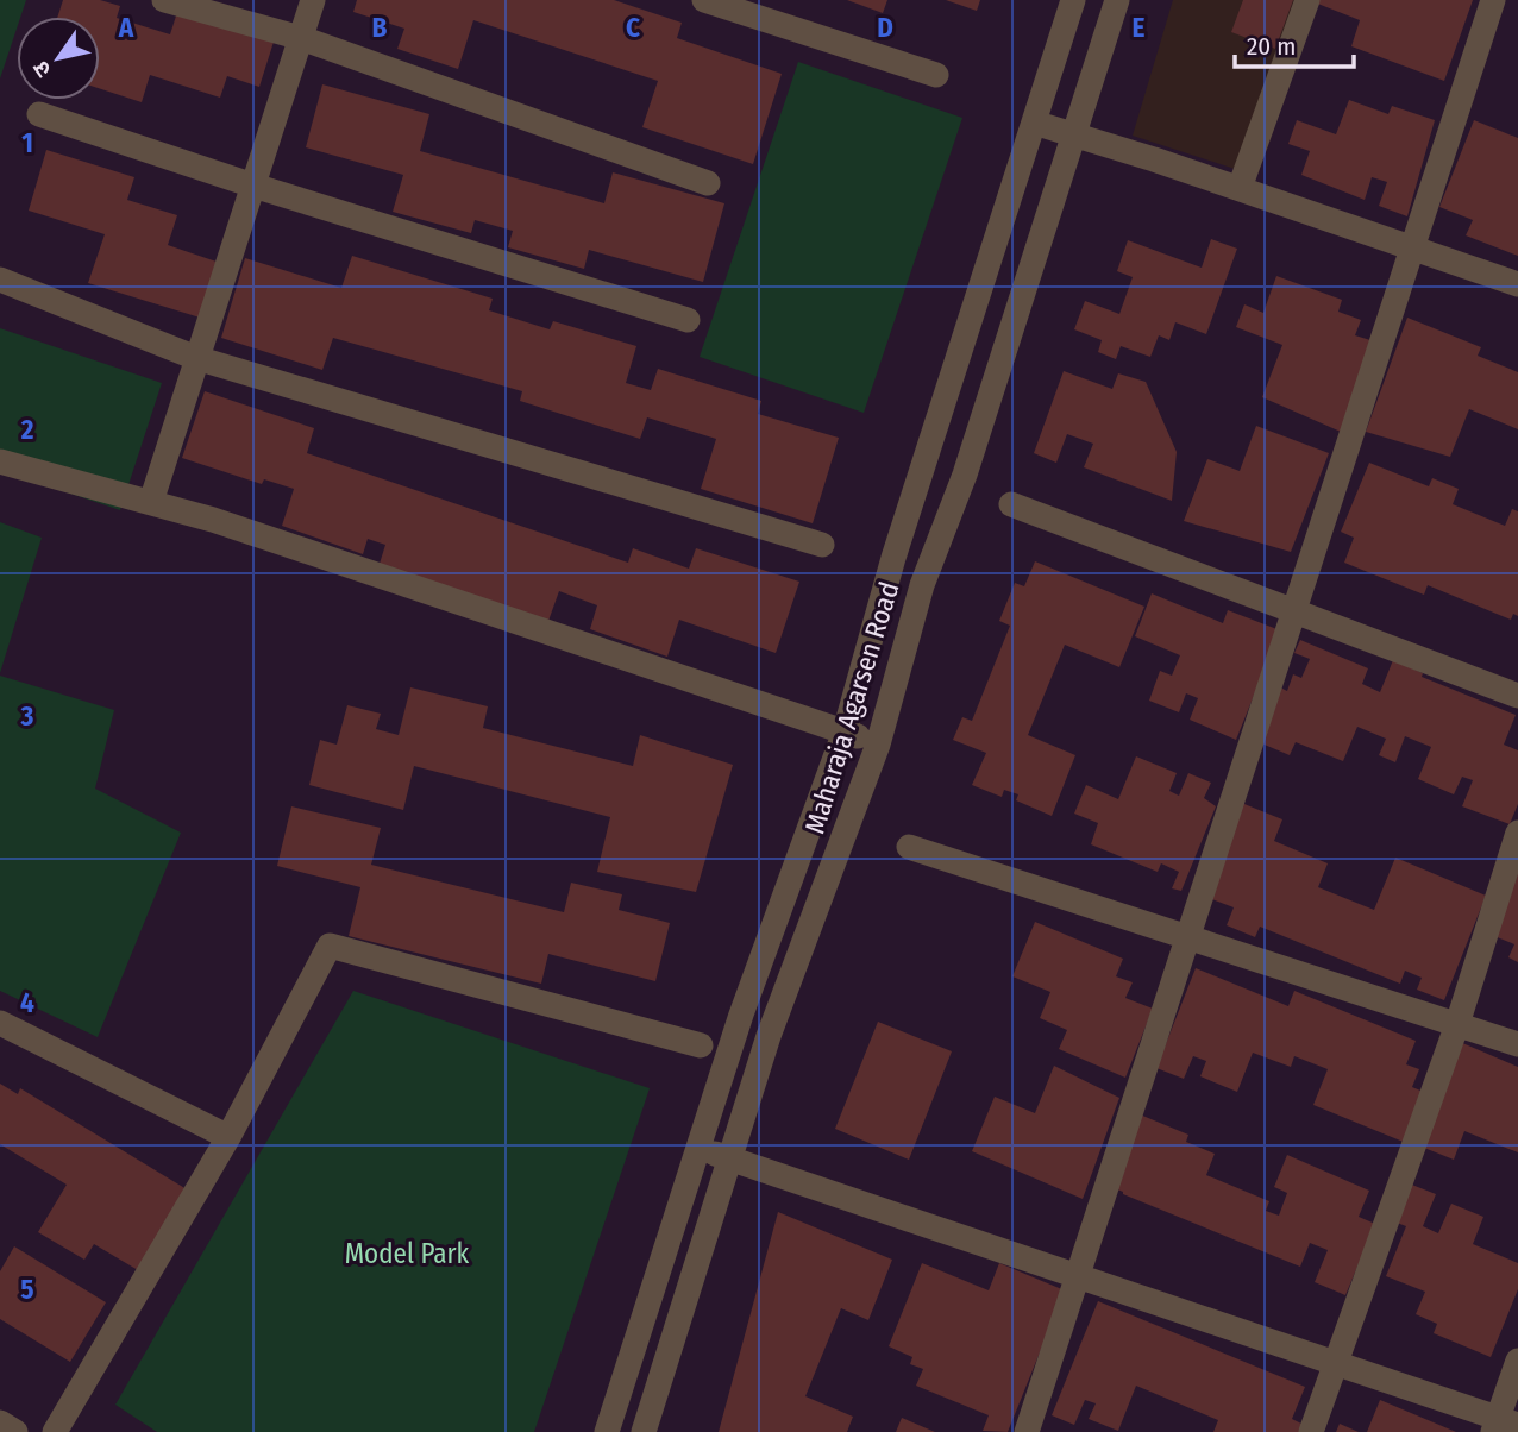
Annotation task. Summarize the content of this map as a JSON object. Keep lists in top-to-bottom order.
{
  "streets": {
    "street": ["Maharaja Agarsen Road"]
  },
  "parks": ["Model Park"],
  "scale_bar": "20 m",
  "north": "bottom left",
  "grid": {
    "columns": [
      "A",
      "B",
      "C",
      "D",
      "E"
    ],
    "rows": [
      "1",
      "2",
      "3",
      "4",
      "5"
    ]
  }
}
